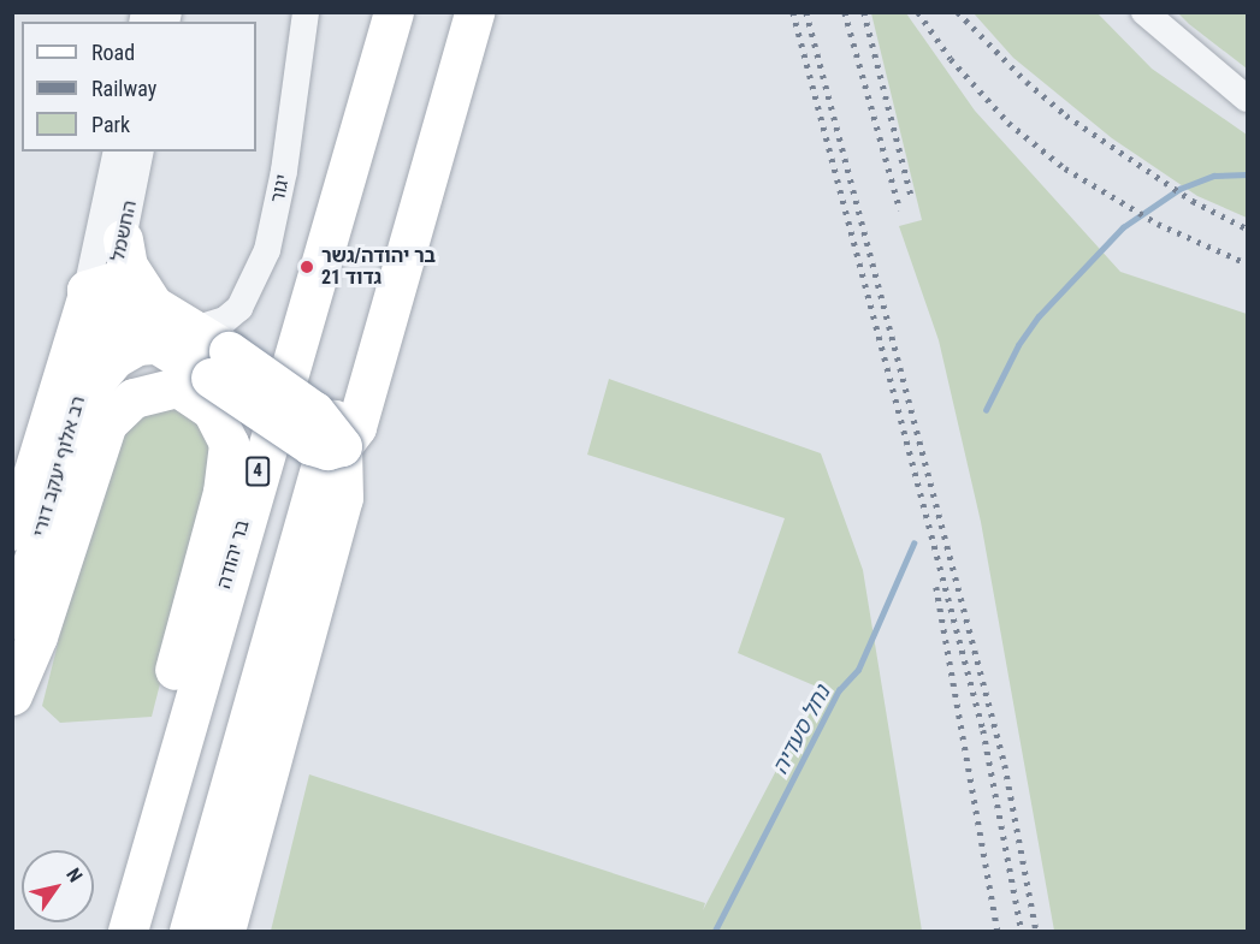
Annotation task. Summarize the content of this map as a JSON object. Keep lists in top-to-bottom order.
{
  "streets": {
    "highway": ["4", "בר יהודה"],
    "main road": ["רב אלוף יעקב דורי"],
    "street": ["יגור", "החשמל"]
  },
  "crossings": [
    ["החשמל", "רב אלוף יעקב דורי"]
  ],
  "water": ["נחל סעדיה"],
  "places": ["בר יהודה/גשר גדוד 21"],
  "legend": ["Road", "Railway", "Park"],
  "north": "top right"
}
